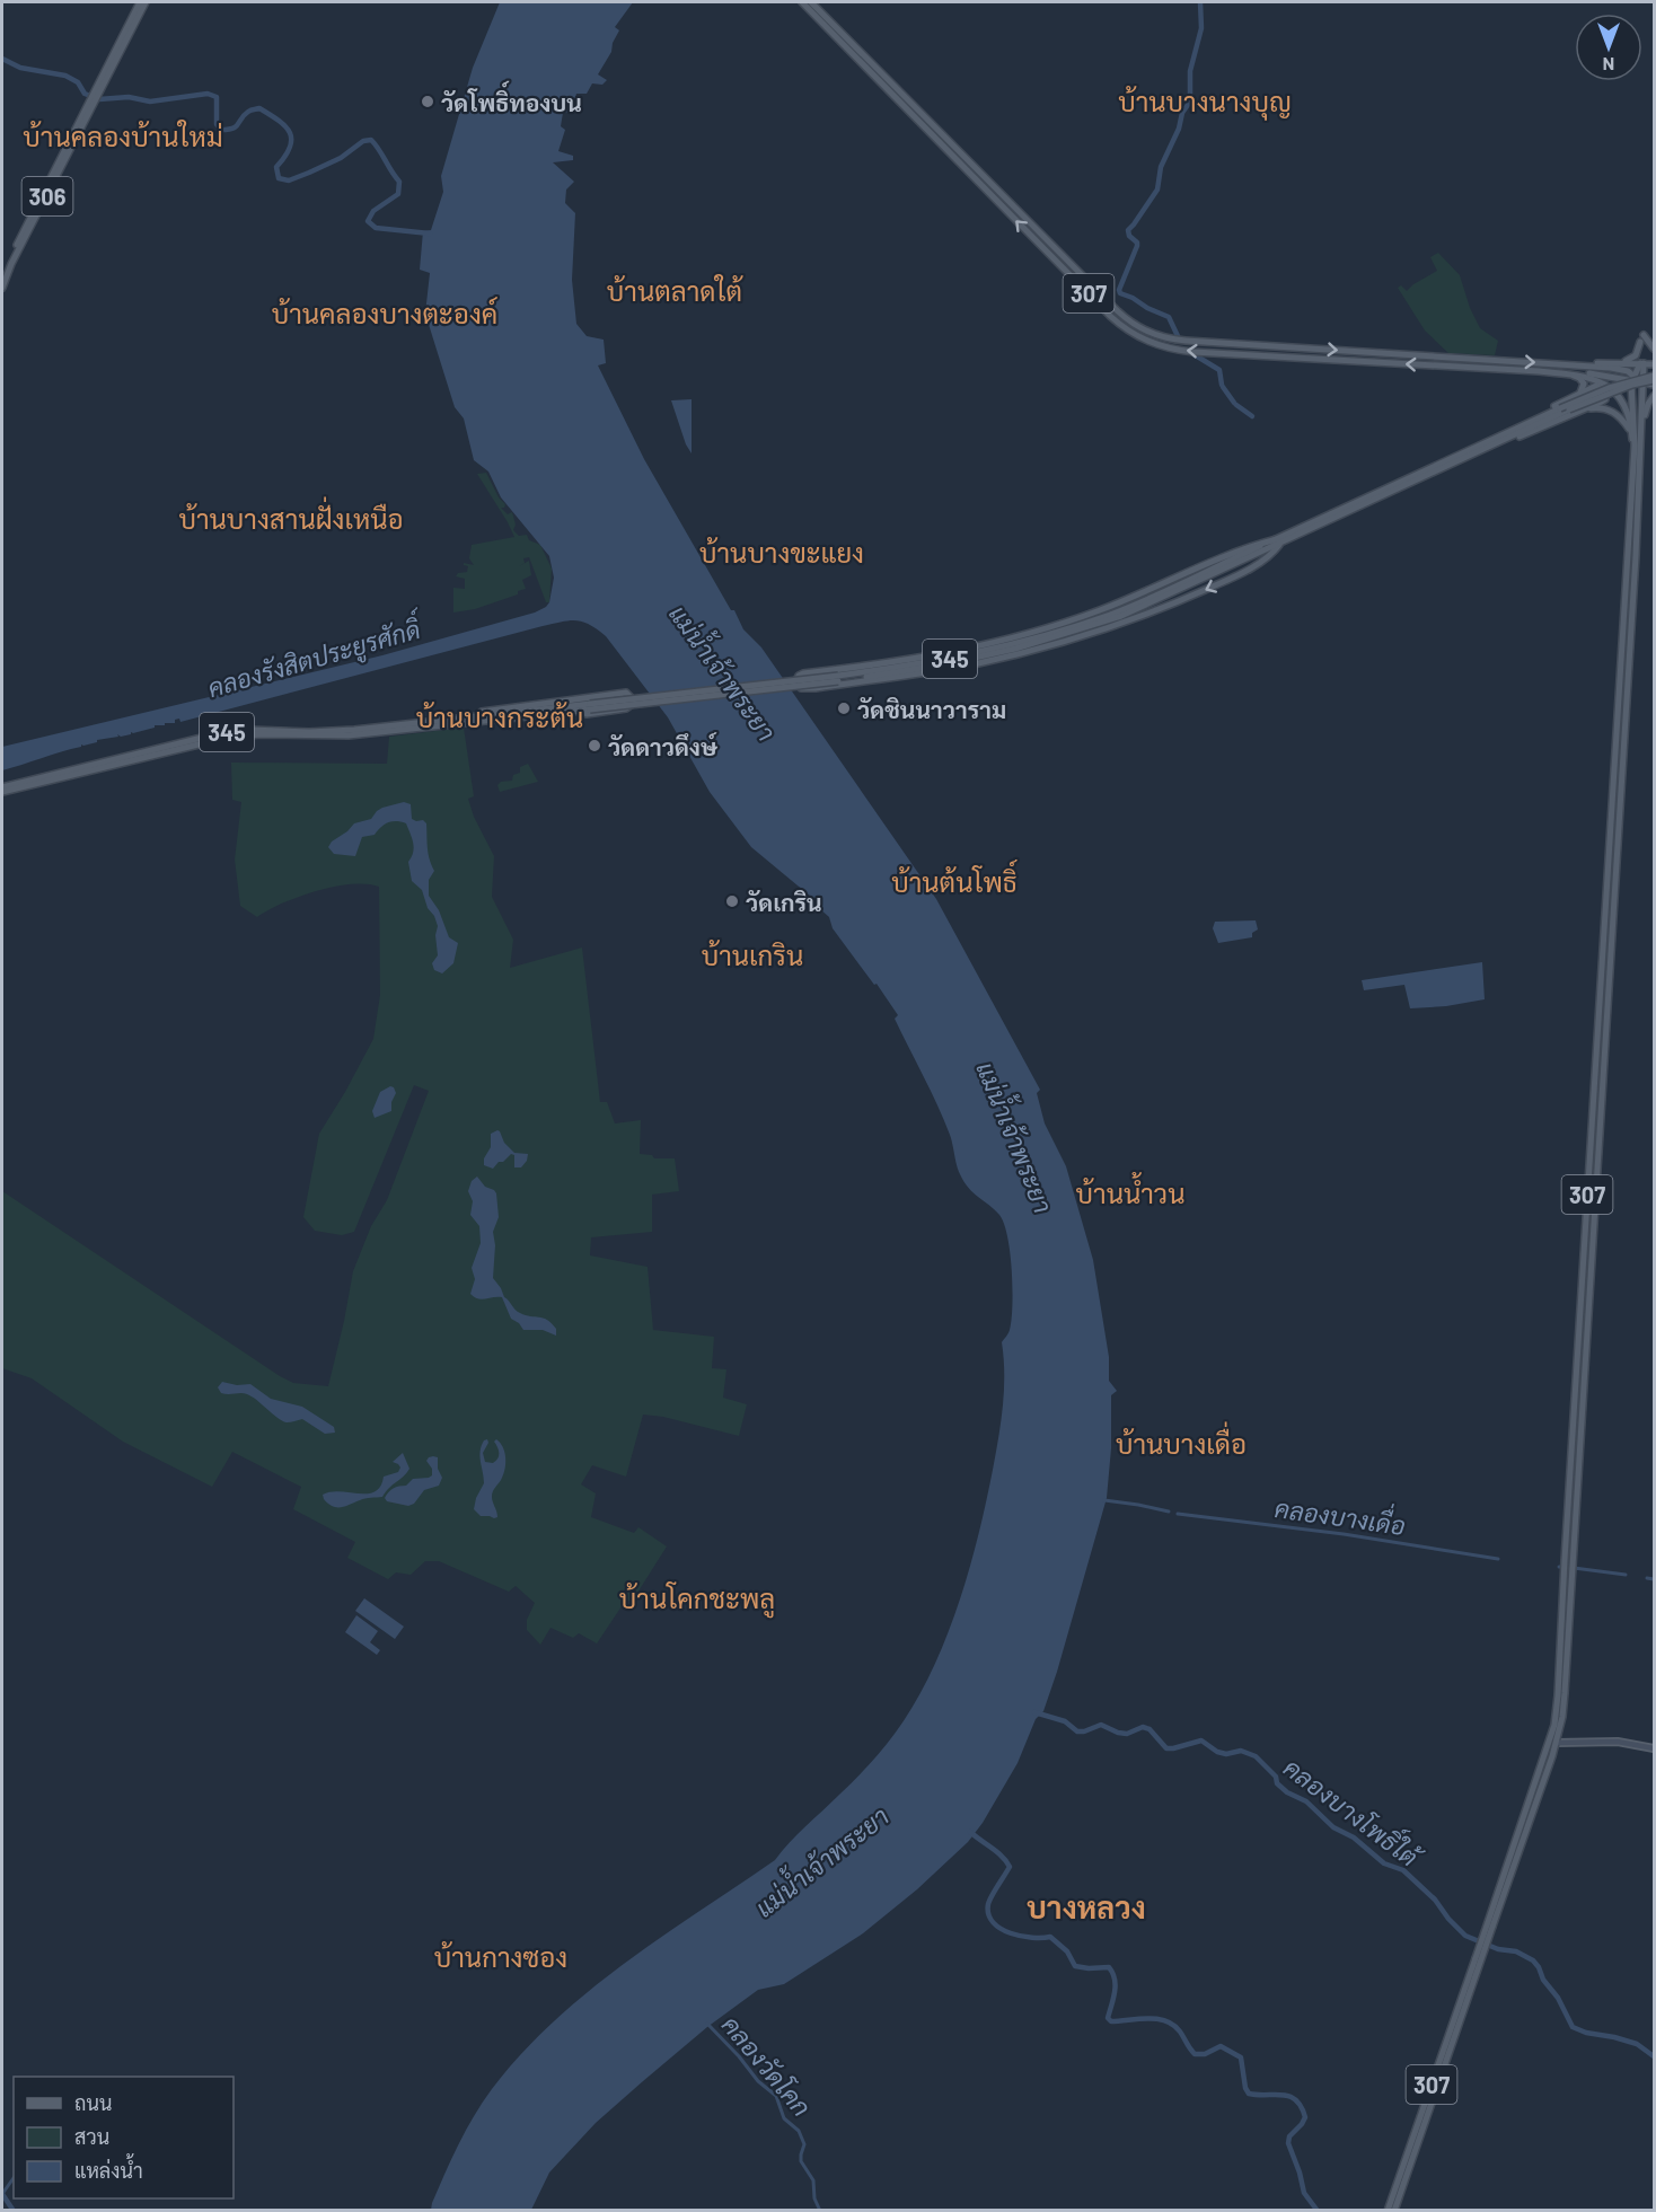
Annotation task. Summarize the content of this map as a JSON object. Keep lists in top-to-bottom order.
{
  "streets": {
    "main road": ["306", "307", "345"]
  },
  "districts": [
    "บ้านบางนางบุญ",
    "บ้านคลองบ้านใหม่",
    "บ้านตลาดใต้",
    "บ้านคลองบางตะองค์",
    "บ้านบางสานฝั่งเหนือ",
    "บ้านบางขะแยง",
    "บ้านบางกระต้น",
    "บ้านต้นโพธิ์",
    "บ้านเกริน",
    "บ้านน้ำวน",
    "บ้านบางเดื่อ",
    "บ้านโคกชะพลู",
    "บางหลวง",
    "บ้านกางซอง"
  ],
  "water": [
    "คลองรังสิตประยูรศักดิ์",
    "แม่น้ำเจ้าพระยา",
    "คลองบางเดื่อ",
    "คลองบางโพธิ์ใต้",
    "คลองวัดโคก"
  ],
  "places": [
    "วัดโพธิ์ทองบน",
    "วัดชินนาวาราม",
    "วัดดาวดึงษ์",
    "วัดเกริน"
  ],
  "legend": ["ถนน", "สวน", "แหล่งน้ำ"],
  "north": "bottom"
}
